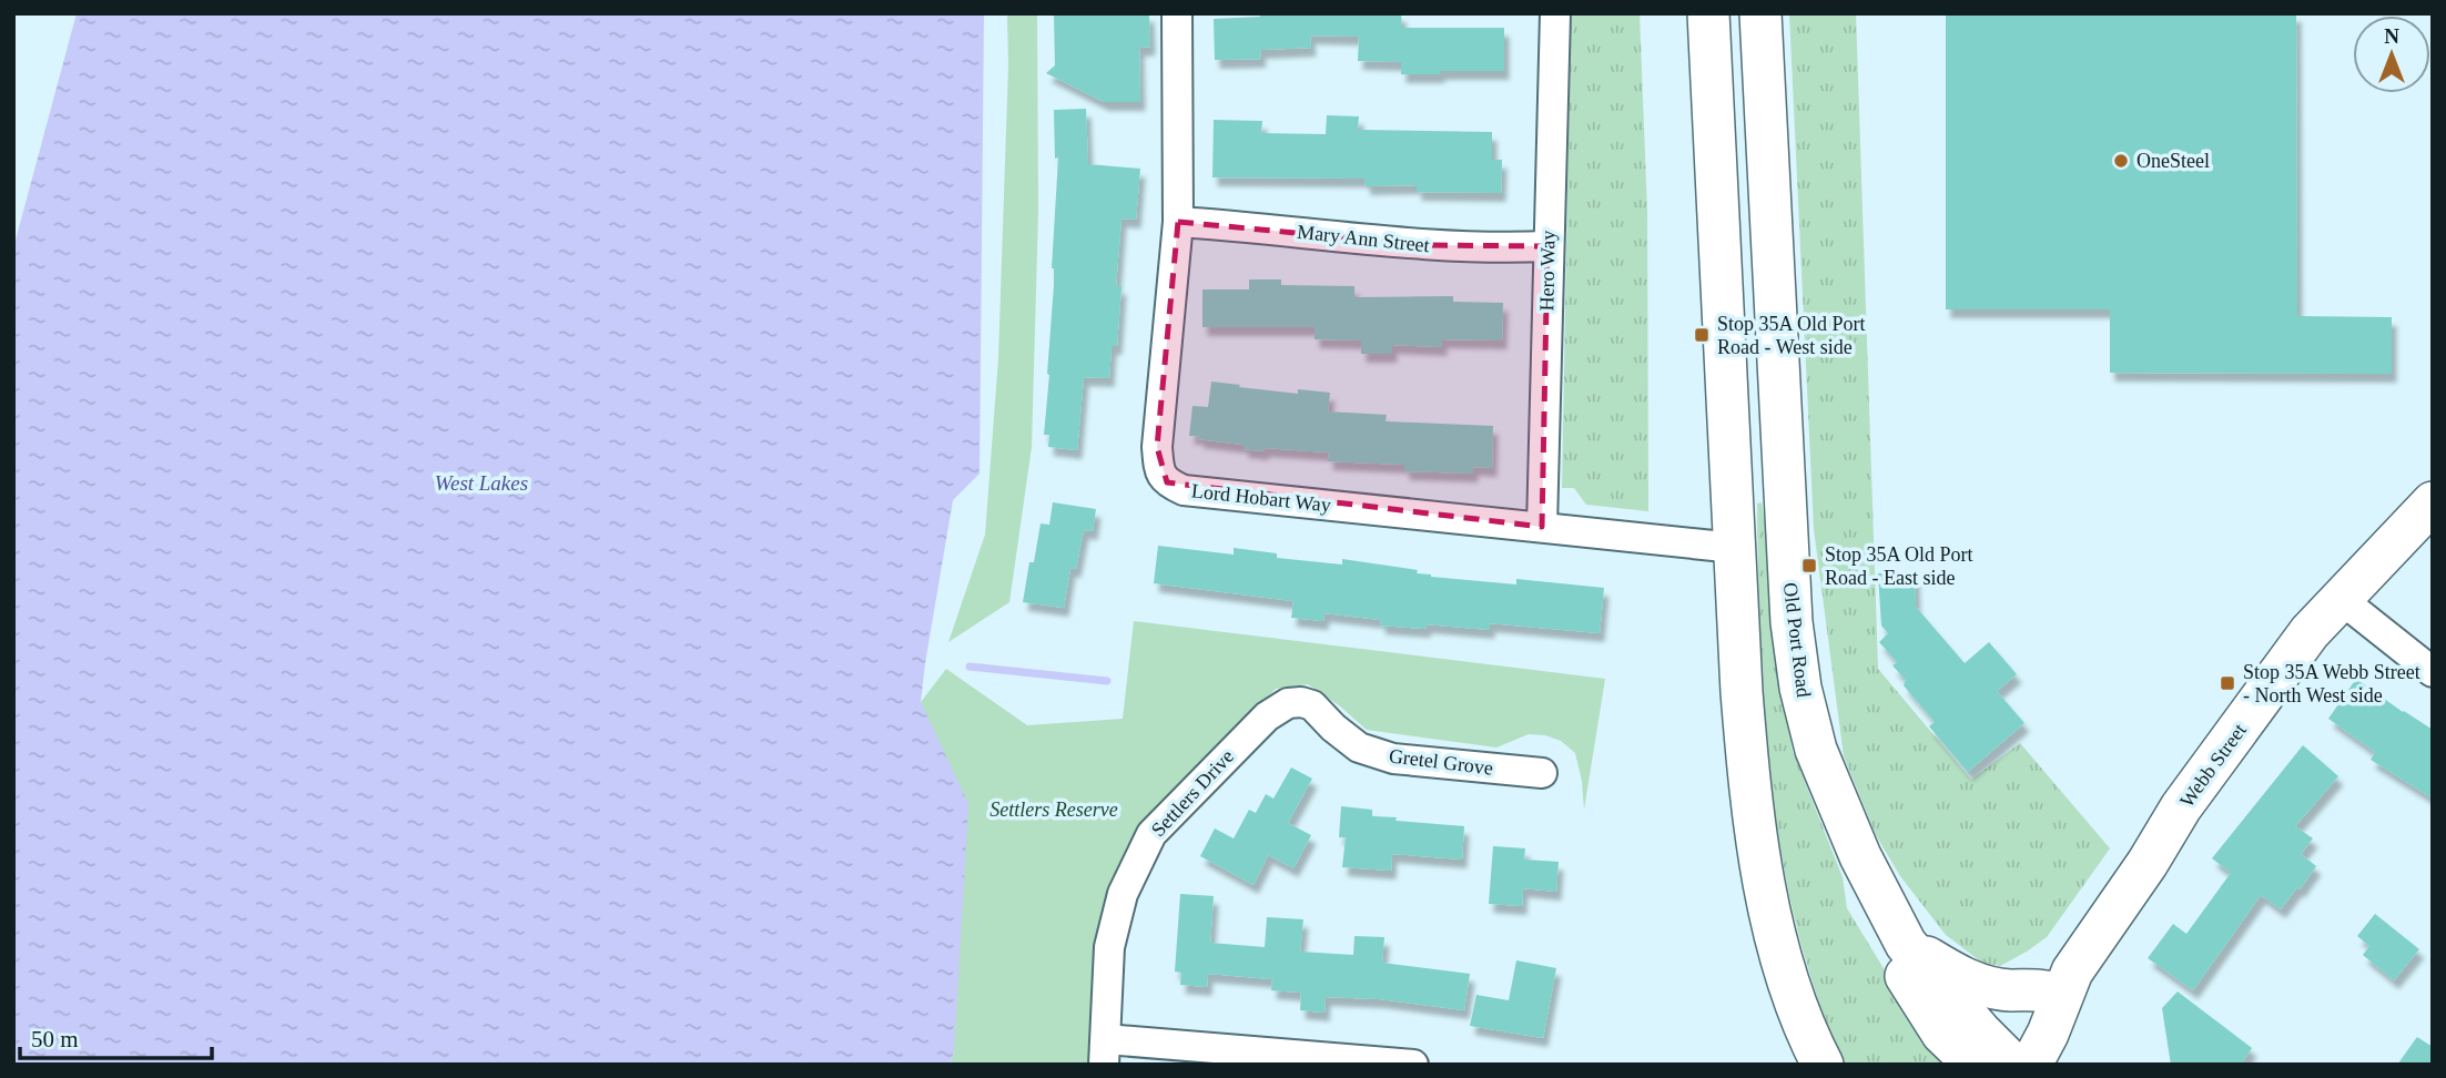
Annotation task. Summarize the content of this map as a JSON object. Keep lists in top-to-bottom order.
{
  "streets": {
    "main road": ["Old Port Road", "Webb Street"],
    "street": [
      "Mary Ann Street",
      "Hero Way",
      "Lord Hobart Way",
      "Gretel Grove",
      "Settlers Drive"
    ]
  },
  "crossings": [
    ["Mary Ann Street", "Hero Way"],
    ["Mary Ann Street", "Lord Hobart Way"],
    ["Hero Way", "Lord Hobart Way"],
    ["Old Port Road", "Webb Street"],
    ["Gretel Grove", "Settlers Drive"]
  ],
  "water": ["West Lakes"],
  "parks": ["Settlers Reserve"],
  "places": {
    "other": ["OneSteel"],
    "transit": ["Stop 35A Old Port Road - West side", "Stop 35A Old Port Road - East side", "Stop 35A Webb Street - North West side"]
  },
  "scale_bar": "50 m",
  "north": "top"
}
